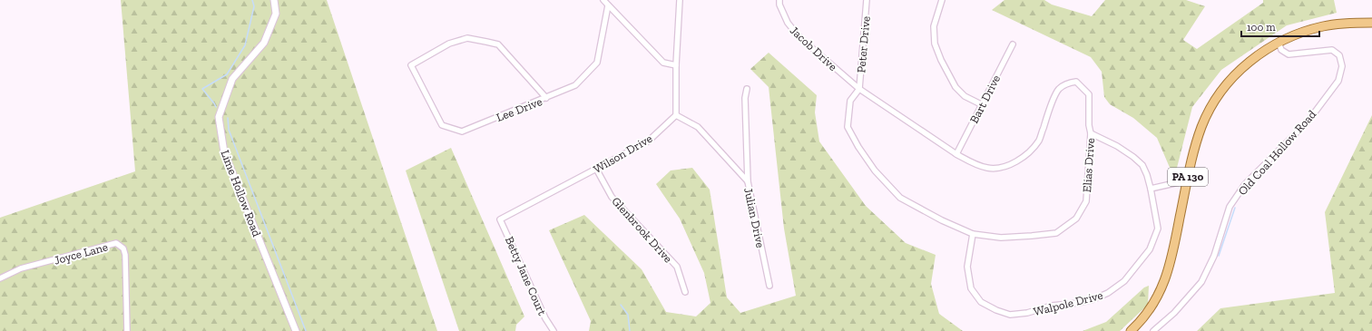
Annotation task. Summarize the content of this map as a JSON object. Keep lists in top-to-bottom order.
{
  "streets": {
    "main road": ["PA 130"],
    "street": [
      "Peter Drive",
      "Jacob Drive",
      "Bart Drive",
      "Lee Drive",
      "Old Coal Hollow Road",
      "Wilson Drive",
      "Elias Drive",
      "Lime Hollow Road",
      "Julian Drive",
      "Glenbrook Drive",
      "Joyce Lane",
      "Betty Jane Court",
      "Walpole Drive"
    ]
  },
  "crossings": [
    ["Peter Drive", "Jacob Drive"],
    ["Peter Drive", "Elias Drive"],
    ["Jacob Drive", "Elias Drive"],
    ["Bart Drive", "Elias Drive"],
    ["Old Coal Hollow Road", "PA 130"],
    ["Wilson Drive", "Julian Drive"],
    ["Wilson Drive", "Glenbrook Drive"],
    ["Wilson Drive", "Betty Jane Court"],
    ["Elias Drive", "Walpole Drive"]
  ],
  "scale_bar": "100 m"
}
